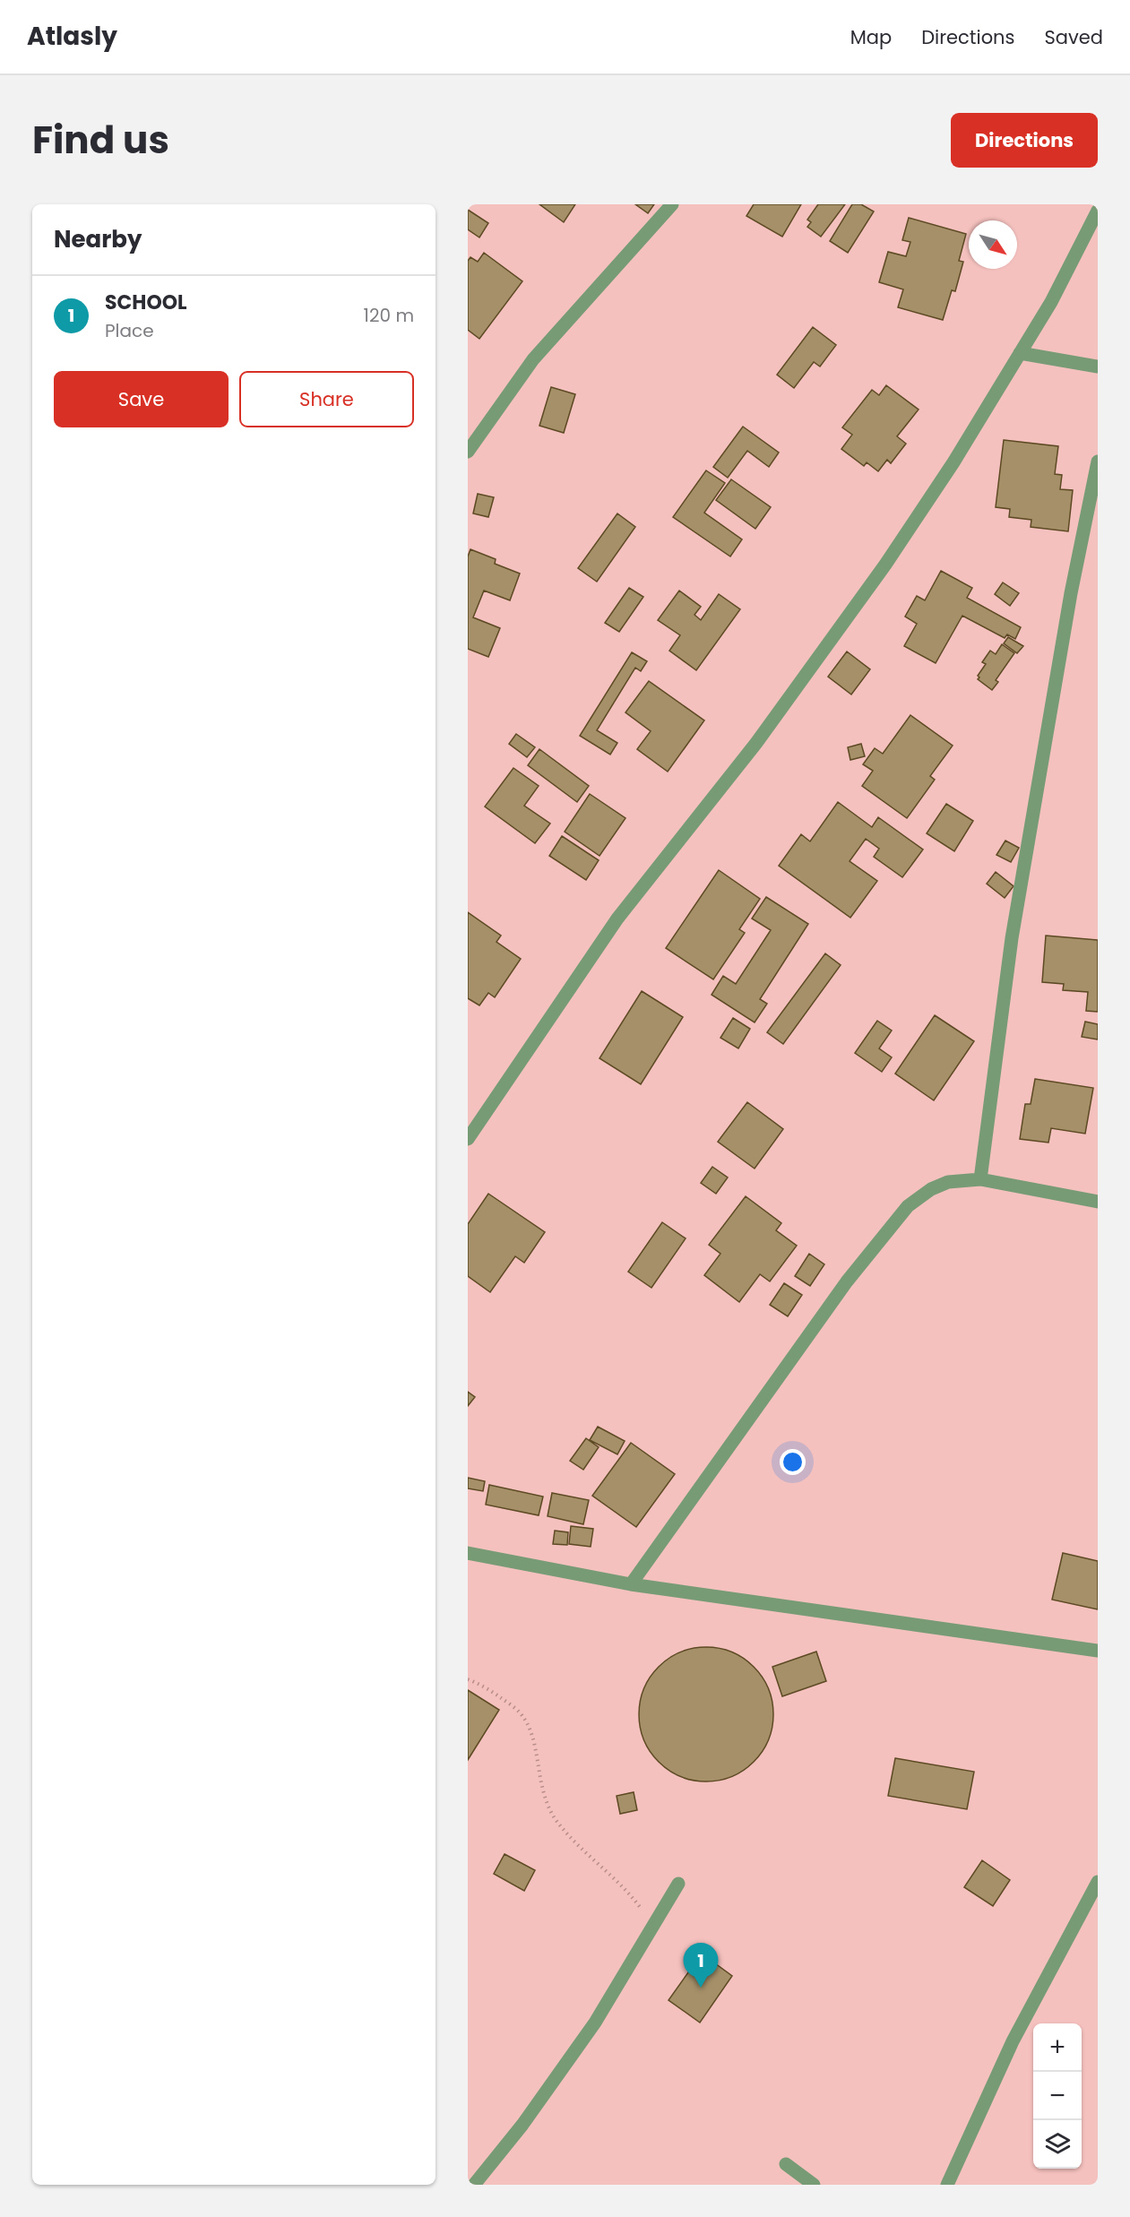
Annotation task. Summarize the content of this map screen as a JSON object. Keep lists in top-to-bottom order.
{
  "north": "bottom right",
  "page": {
    "header": "Atlasly",
    "nav": ["Map", "Directions", "Saved"],
    "title": "Find us",
    "buttons": [
      "Directions",
      ["Save", "Share"]
    ],
    "heading": "Nearby",
    "list": [
      {
        "mark": "1",
        "name": "SCHOOL",
        "note": "Place",
        "value": "120 m"
      }
    ],
    "pins": "1",
    "map_buttons": ["+", "−"]
  }
}
